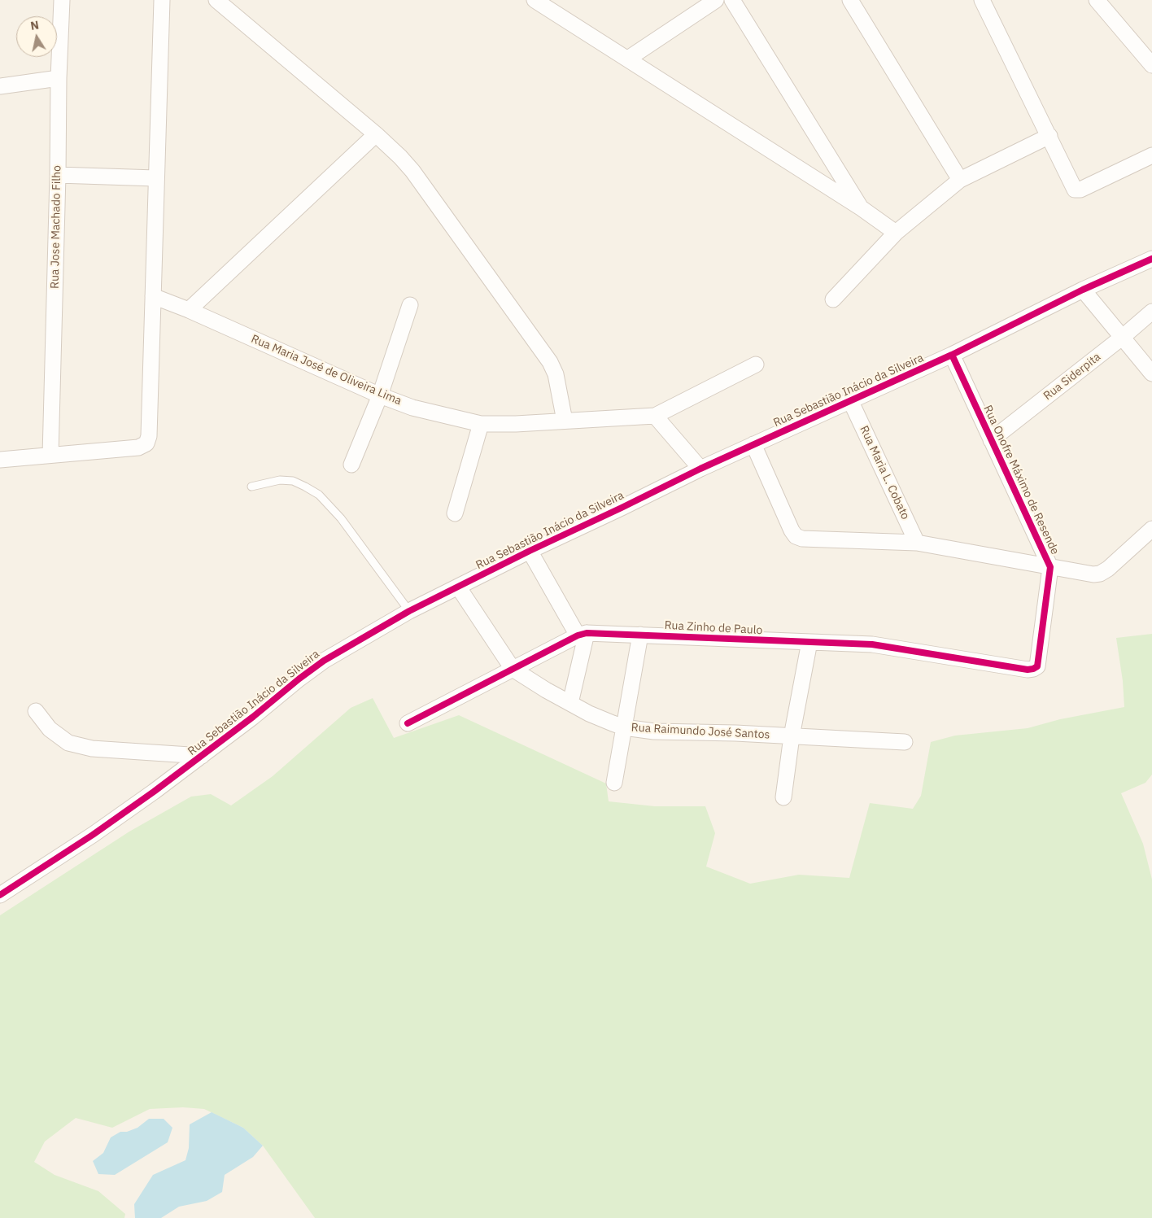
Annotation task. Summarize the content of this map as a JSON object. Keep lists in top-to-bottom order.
{
  "streets": {
    "street": [
      "Rua Jose Machado Filho",
      "Rua Maria José de Oliveira Lima",
      "Rua Siderpita",
      "Rua Sebastião Inácio da Silveira",
      "Rua Maria L. Cobato",
      "Rua Onofre Máximo de Resende",
      "Rua Zinho de Paulo",
      "Rua Raimundo José Santos"
    ]
  },
  "crossings": [
    ["Rua Siderpita", "Rua Onofre Máximo de Resende"],
    ["Rua Sebastião Inácio da Silveira", "Rua Maria L. Cobato"],
    ["Rua Sebastião Inácio da Silveira", "Rua Onofre Máximo de Resende"],
    ["Rua Sebastião Inácio da Silveira", "Rua Raimundo José Santos"],
    ["Rua Onofre Máximo de Resende", "Rua Zinho de Paulo"],
    ["Rua Zinho de Paulo", "Rua Raimundo José Santos"]
  ],
  "north": "top"
}
